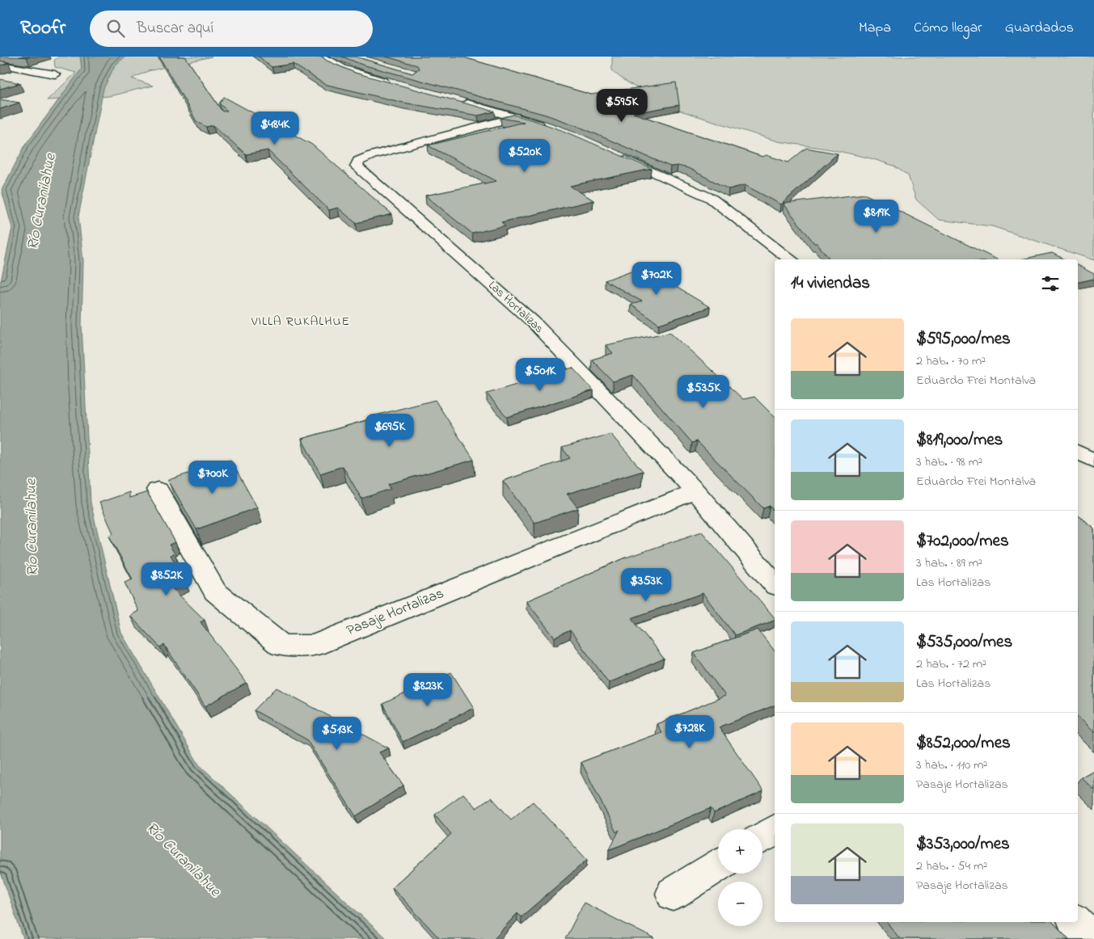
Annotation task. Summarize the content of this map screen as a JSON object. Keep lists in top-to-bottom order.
{
  "streets": {
    "street": ["Las Hortalizas", "Pasaje Hortalizas"]
  },
  "crossings": [
    ["Las Hortalizas", "Pasaje Hortalizas"]
  ],
  "districts": ["VILLA RUKALHUE"],
  "water": ["Río Curanilahue"],
  "page": {
    "header": "Roofr",
    "search": "Buscar aquí",
    "nav": ["Mapa", "Cómo llegar", "Guardados"],
    "price": [
      "$595K",
      "$484K",
      "$520K",
      "$819K",
      "$702K",
      "$501K",
      "$535K",
      "$695K",
      "$700K",
      "$852K",
      "$353K",
      "$823K",
      "$728K",
      "$513K"
    ],
    "heading": "14 viviendas",
    "list": [
      {
        "name": "$595,000/mes",
        "note": "2 hab. · 70 m² · Eduardo Frei Montalva"
      },
      {
        "name": "$819,000/mes",
        "note": "3 hab. · 98 m² · Eduardo Frei Montalva"
      },
      {
        "name": "$702,000/mes",
        "note": "3 hab. · 89 m² · Las Hortalizas"
      },
      {
        "name": "$535,000/mes",
        "note": "2 hab. · 72 m² · Las Hortalizas"
      },
      {
        "name": "$852,000/mes",
        "note": "3 hab. · 110 m² · Pasaje Hortalizas"
      },
      {
        "name": "$353,000/mes",
        "note": "2 hab. · 54 m² · Pasaje Hortalizas"
      }
    ],
    "map_buttons": ["+", "−"]
  }
}
